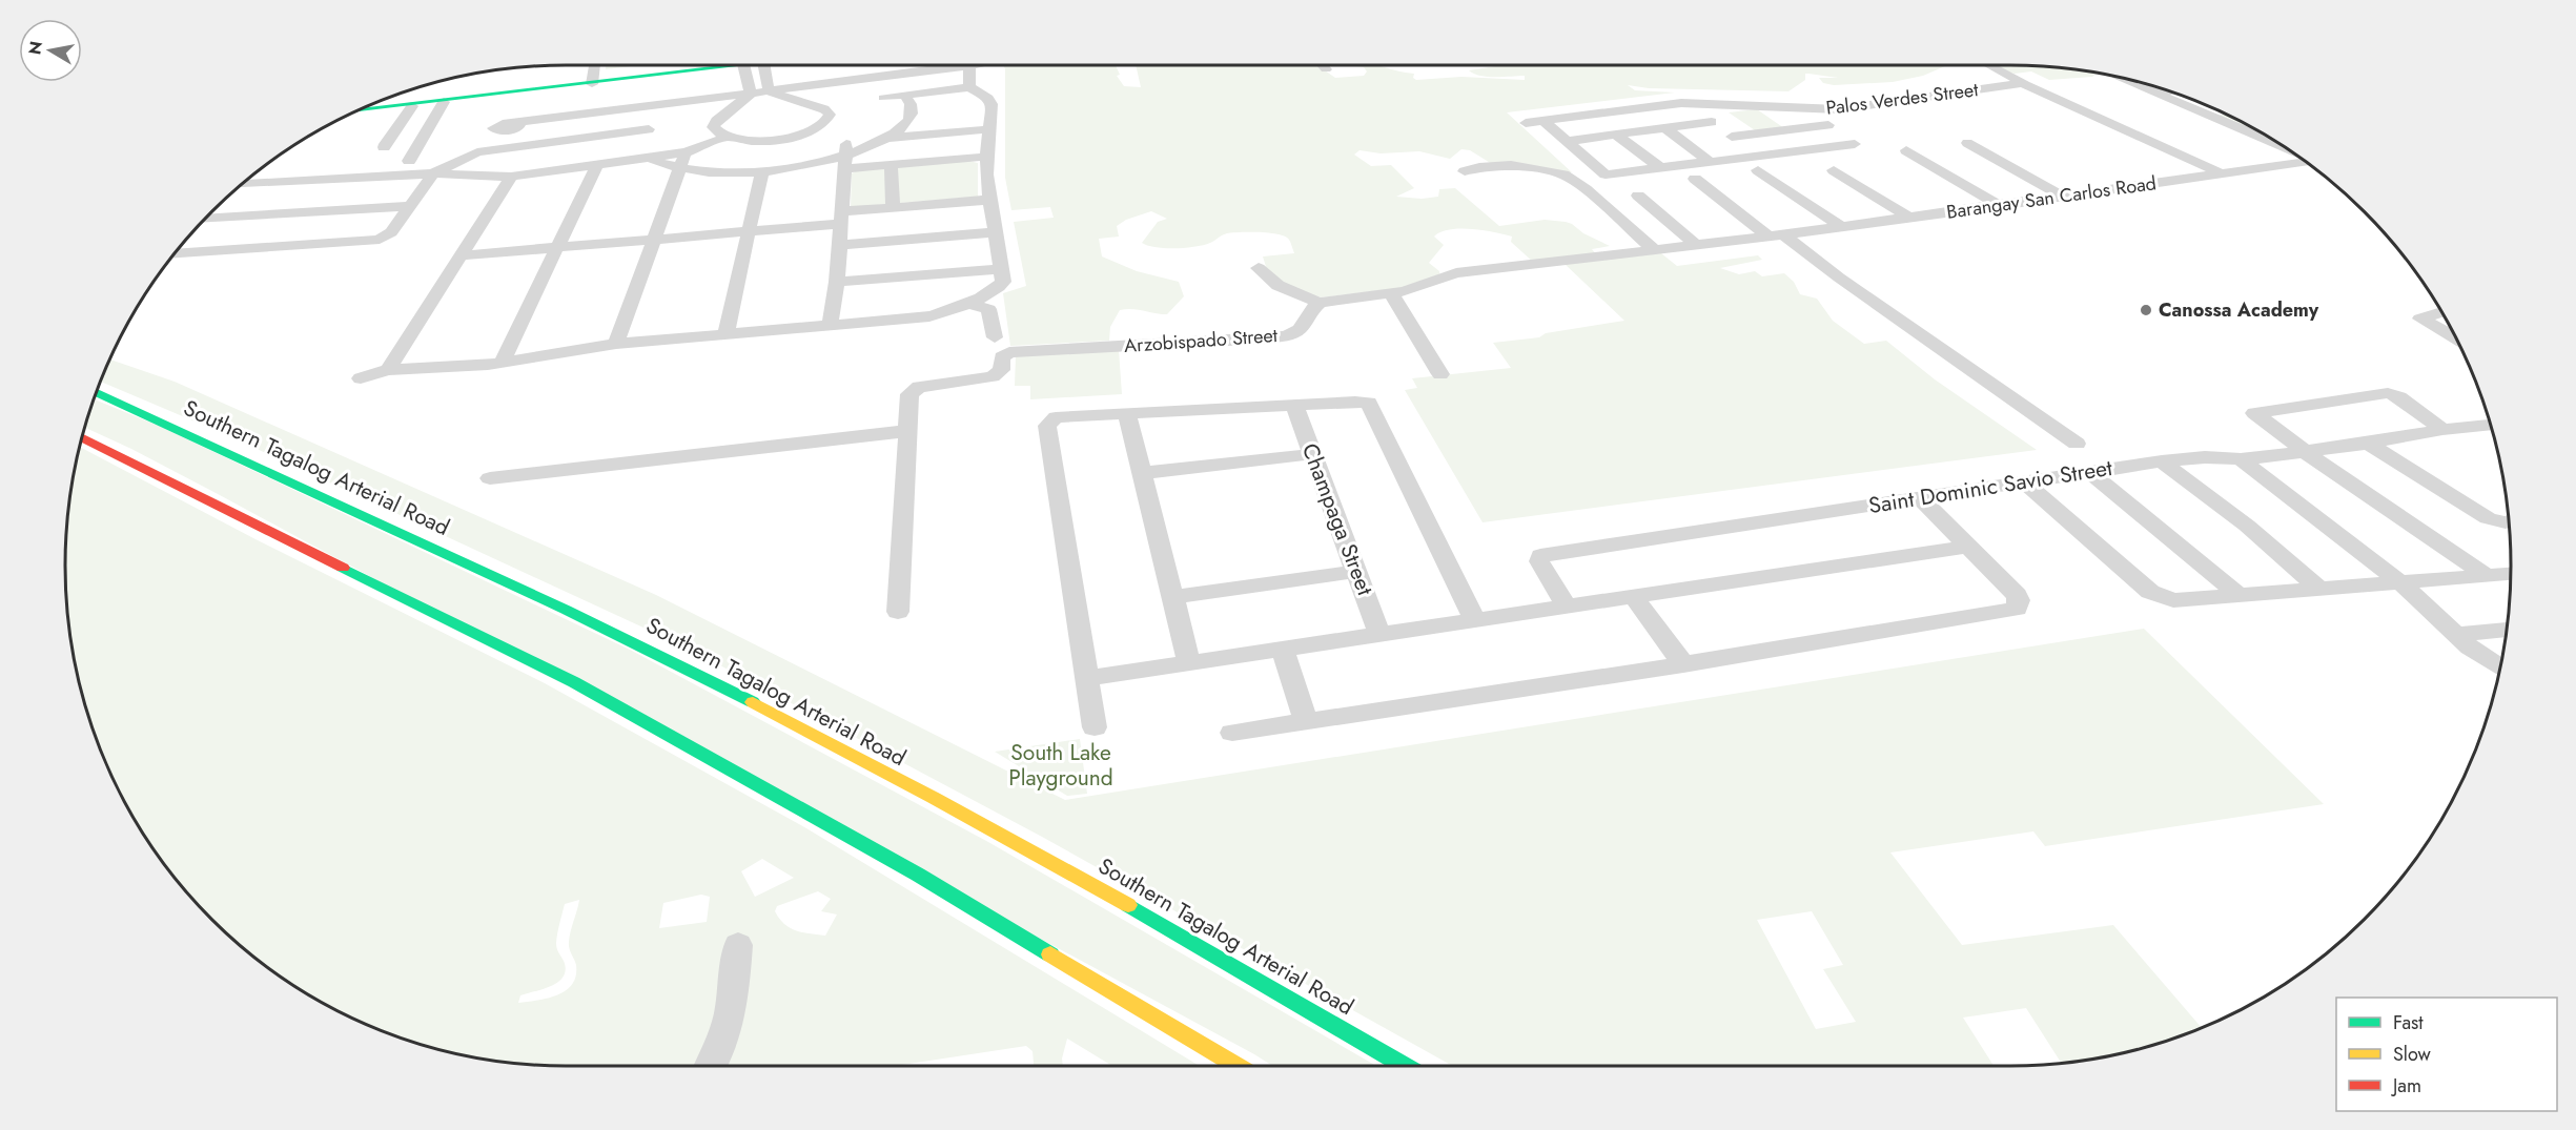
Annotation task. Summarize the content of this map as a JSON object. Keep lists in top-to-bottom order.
{
  "streets": {
    "main road": ["Southern Tagalog Arterial Road"],
    "street": [
      "Palos Verdes Street",
      "Barangay San Carlos Road",
      "Arzobispado Street",
      "Saint Dominic Savio Street",
      "Champaga Street"
    ]
  },
  "crossings": [
    ["Palos Verdes Street", "Barangay San Carlos Road"]
  ],
  "parks": ["South Lake Playground"],
  "places": ["Canossa Academy"],
  "legend": ["Fast", "Slow", "Jam"],
  "north": "left"
}
